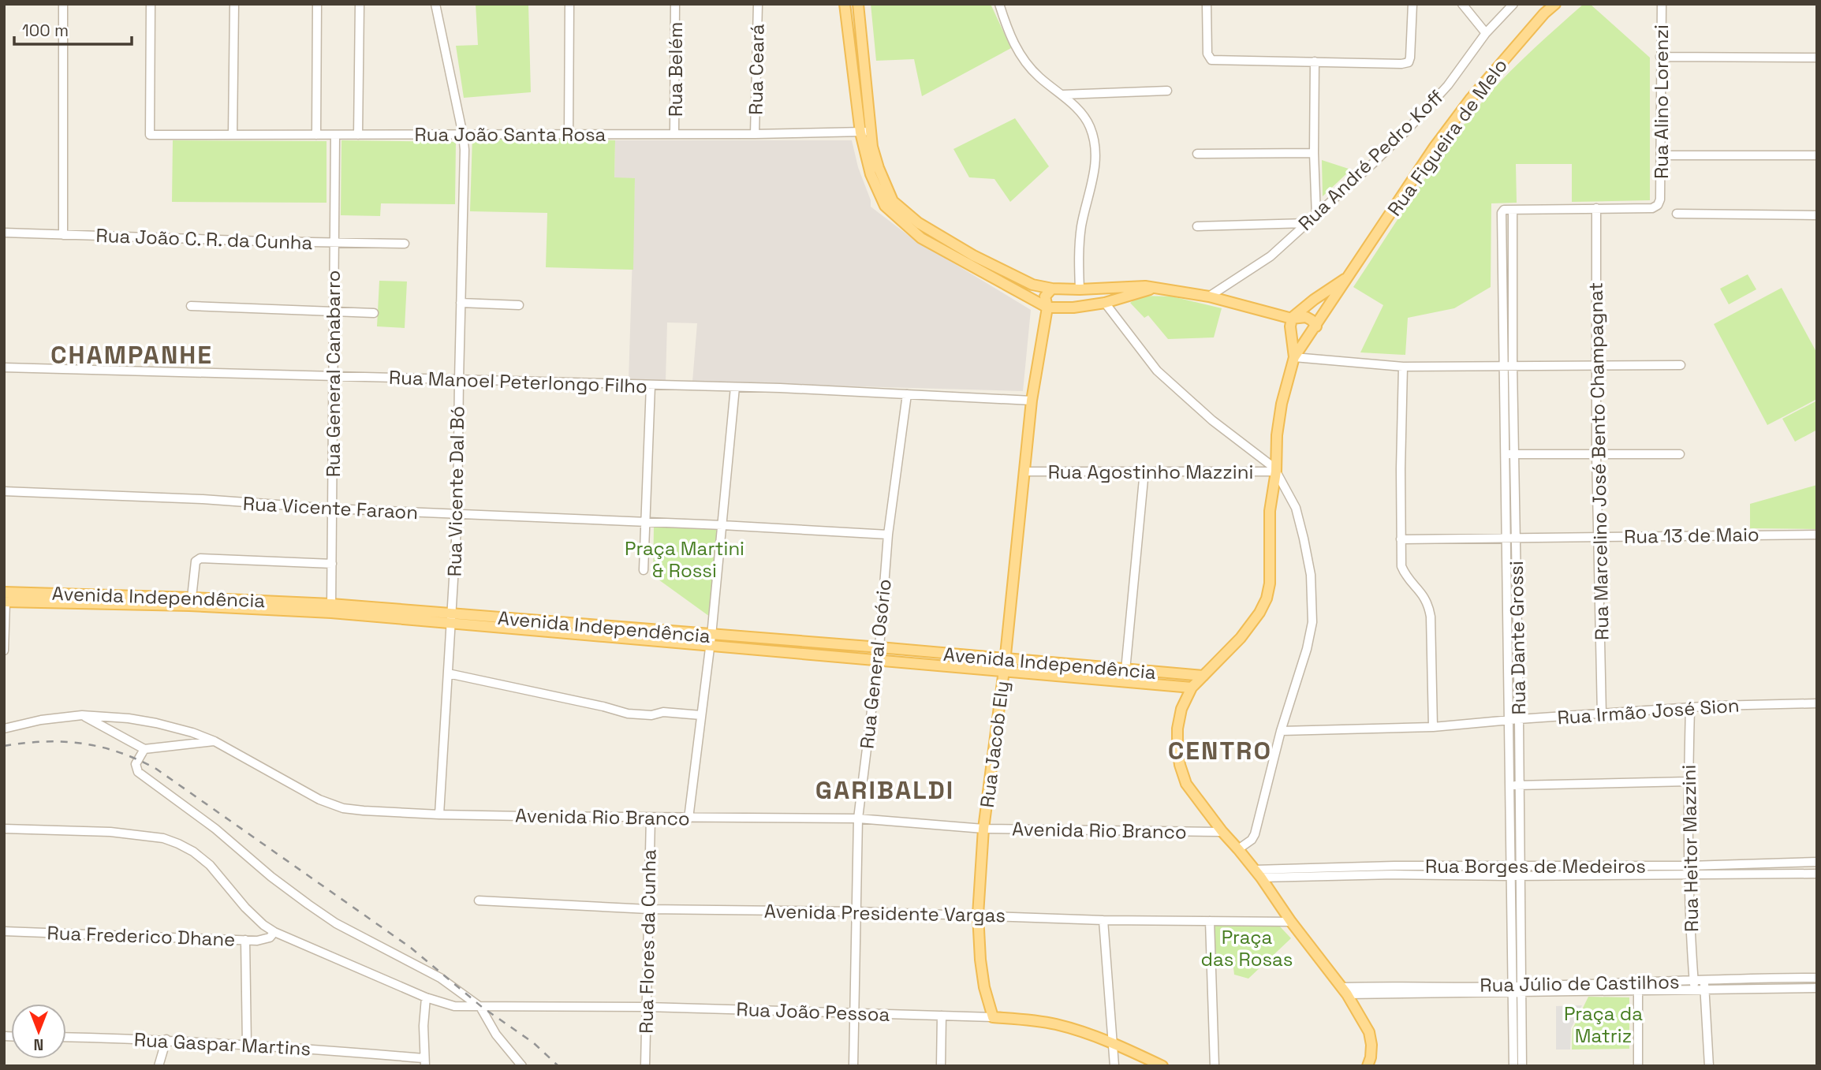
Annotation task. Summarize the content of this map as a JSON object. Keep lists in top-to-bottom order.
{
  "streets": {
    "main road": [
      "Rua Figueira de Melo",
      "Avenida Independência",
      "Rua Jacob Ely",
      "Rua João Pessoa"
    ],
    "street": [
      "Rua Belém",
      "Rua Ceará",
      "Rua Alino Lorenzi",
      "Rua João Santa Rosa",
      "Rua André Pedro Koff",
      "Rua João C. R. da Cunha",
      "Rua General Canabarro",
      "Rua Manoel Peterlongo Filho",
      "Rua Marcelino José Bento Champagnat",
      "Rua Agostinho Mazzini",
      "Rua Vicente Dal Bó",
      "Rua Vicente Faraon",
      "Rua 13 de Maio",
      "Rua Dante Grossi",
      "Rua General Osório",
      "Rua Irmão José Sion",
      "Avenida Rio Branco",
      "Rua Heitor Mazzini",
      "Rua Borges de Medeiros",
      "Avenida Presidente Vargas",
      "Rua Frederico Dhane",
      "Rua Flores da Cunha",
      "Rua Júlio de Castilhos",
      "Rua Gaspar Martins"
    ]
  },
  "crossings": [
    ["Rua Belém", "Rua João Santa Rosa"],
    ["Rua Ceará", "Rua João Santa Rosa"],
    ["Rua Alino Lorenzi", "Rua Marcelino José Bento Champagnat"],
    ["Rua João Santa Rosa", "Rua General Canabarro"],
    ["Rua João Santa Rosa", "Rua Vicente Dal Bó"],
    ["Rua João C. R. da Cunha", "Rua General Canabarro"],
    ["Rua General Canabarro", "Rua Manoel Peterlongo Filho"],
    ["Rua General Canabarro", "Rua Vicente Faraon"],
    ["Rua General Canabarro", "Avenida Independência"],
    ["Rua Manoel Peterlongo Filho", "Rua Vicente Dal Bó"],
    ["Rua Manoel Peterlongo Filho", "Rua General Osório"],
    ["Rua Manoel Peterlongo Filho", "Rua Jacob Ely"],
    ["Rua Marcelino José Bento Champagnat", "Rua 13 de Maio"],
    ["Rua Marcelino José Bento Champagnat", "Rua Irmão José Sion"],
    ["Rua Agostinho Mazzini", "Rua Jacob Ely"],
    ["Rua Vicente Dal Bó", "Rua Vicente Faraon"],
    ["Rua Vicente Dal Bó", "Avenida Independência"],
    ["Rua Vicente Dal Bó", "Avenida Rio Branco"],
    ["Rua Vicente Faraon", "Rua General Osório"],
    ["Rua 13 de Maio", "Rua Dante Grossi"],
    ["Avenida Independência", "Rua General Osório"],
    ["Avenida Independência", "Rua Jacob Ely"],
    ["Rua Dante Grossi", "Rua Irmão José Sion"],
    ["Rua Dante Grossi", "Rua Borges de Medeiros"],
    ["Rua Dante Grossi", "Rua Júlio de Castilhos"],
    ["Rua General Osório", "Avenida Rio Branco"],
    ["Rua General Osório", "Avenida Presidente Vargas"],
    ["Rua General Osório", "Rua João Pessoa"],
    ["Rua Irmão José Sion", "Rua Heitor Mazzini"],
    ["Rua Jacob Ely", "Avenida Rio Branco"],
    ["Rua Jacob Ely", "Avenida Presidente Vargas"],
    ["Rua Jacob Ely", "Rua João Pessoa"],
    ["Avenida Rio Branco", "Rua Flores da Cunha"],
    ["Rua Heitor Mazzini", "Rua Borges de Medeiros"],
    ["Rua Heitor Mazzini", "Rua Júlio de Castilhos"],
    ["Avenida Presidente Vargas", "Rua Flores da Cunha"],
    ["Rua Frederico Dhane", "Rua João Pessoa"],
    ["Rua Flores da Cunha", "Rua João Pessoa"]
  ],
  "districts": ["CHAMPANHE", "CENTRO", "GARIBALDI"],
  "parks": ["Praça Martini & Rossi", "Praça das Rosas", "Praça da Matriz"],
  "scale_bar": "100 m",
  "north": "bottom"
}
